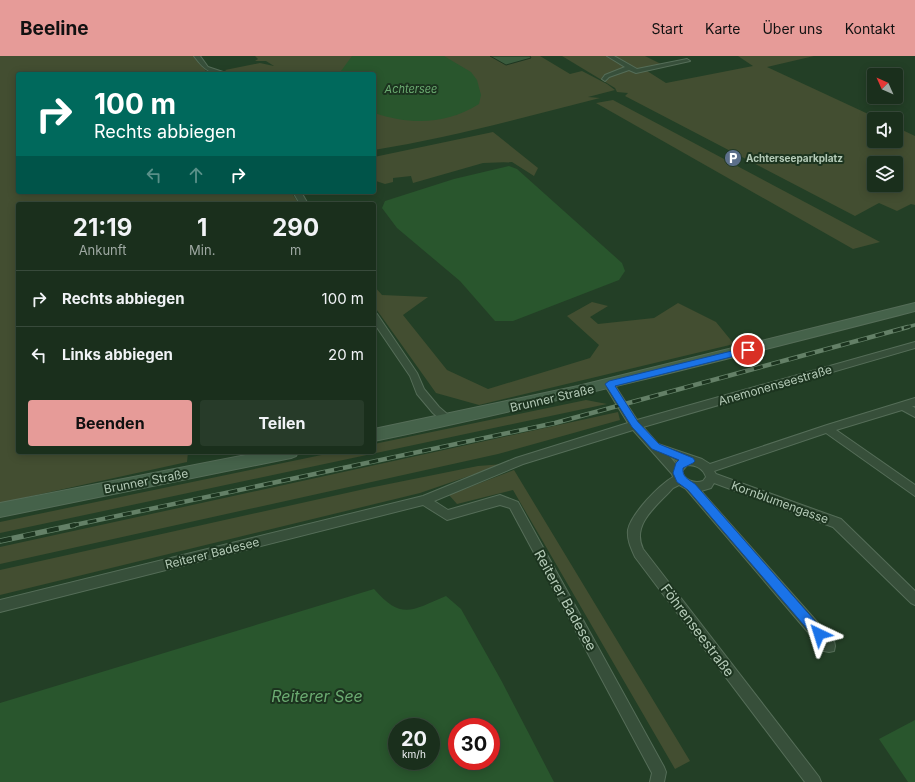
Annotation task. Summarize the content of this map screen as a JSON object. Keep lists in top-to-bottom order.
{
  "streets": {
    "main road": ["Brunner Straße"],
    "street": [
      "Anemonenseestraße",
      "Kornblumengasse",
      "Reiterer Badesee",
      "Föhrenseestraße"
    ]
  },
  "crossings": [
    ["Anemonenseestraße", "Reiterer Badesee"],
    ["Kornblumengasse", "Föhrenseestraße"]
  ],
  "water": ["Achtersee", "Reiterer See"],
  "places": {
    "parking": ["Achterseeparkplatz"]
  },
  "north": "top left",
  "page": {
    "header": "Beeline",
    "nav": [
      "Start",
      "Karte",
      "Über uns",
      "Kontakt"
    ],
    "turn": ["100 m", "Rechts abbiegen"],
    "eta": [
      "21:19",
      "Ankunft",
      "1",
      "Min.",
      "290",
      "m"
    ],
    "list": [
      {
        "name": "Rechts abbiegen",
        "value": "100 m"
      },
      {
        "name": "Links abbiegen",
        "value": "20 m"
      }
    ],
    "buttons": ["Beenden", "Teilen"],
    "speed": "20 km/h",
    "limit": "30"
  }
}
